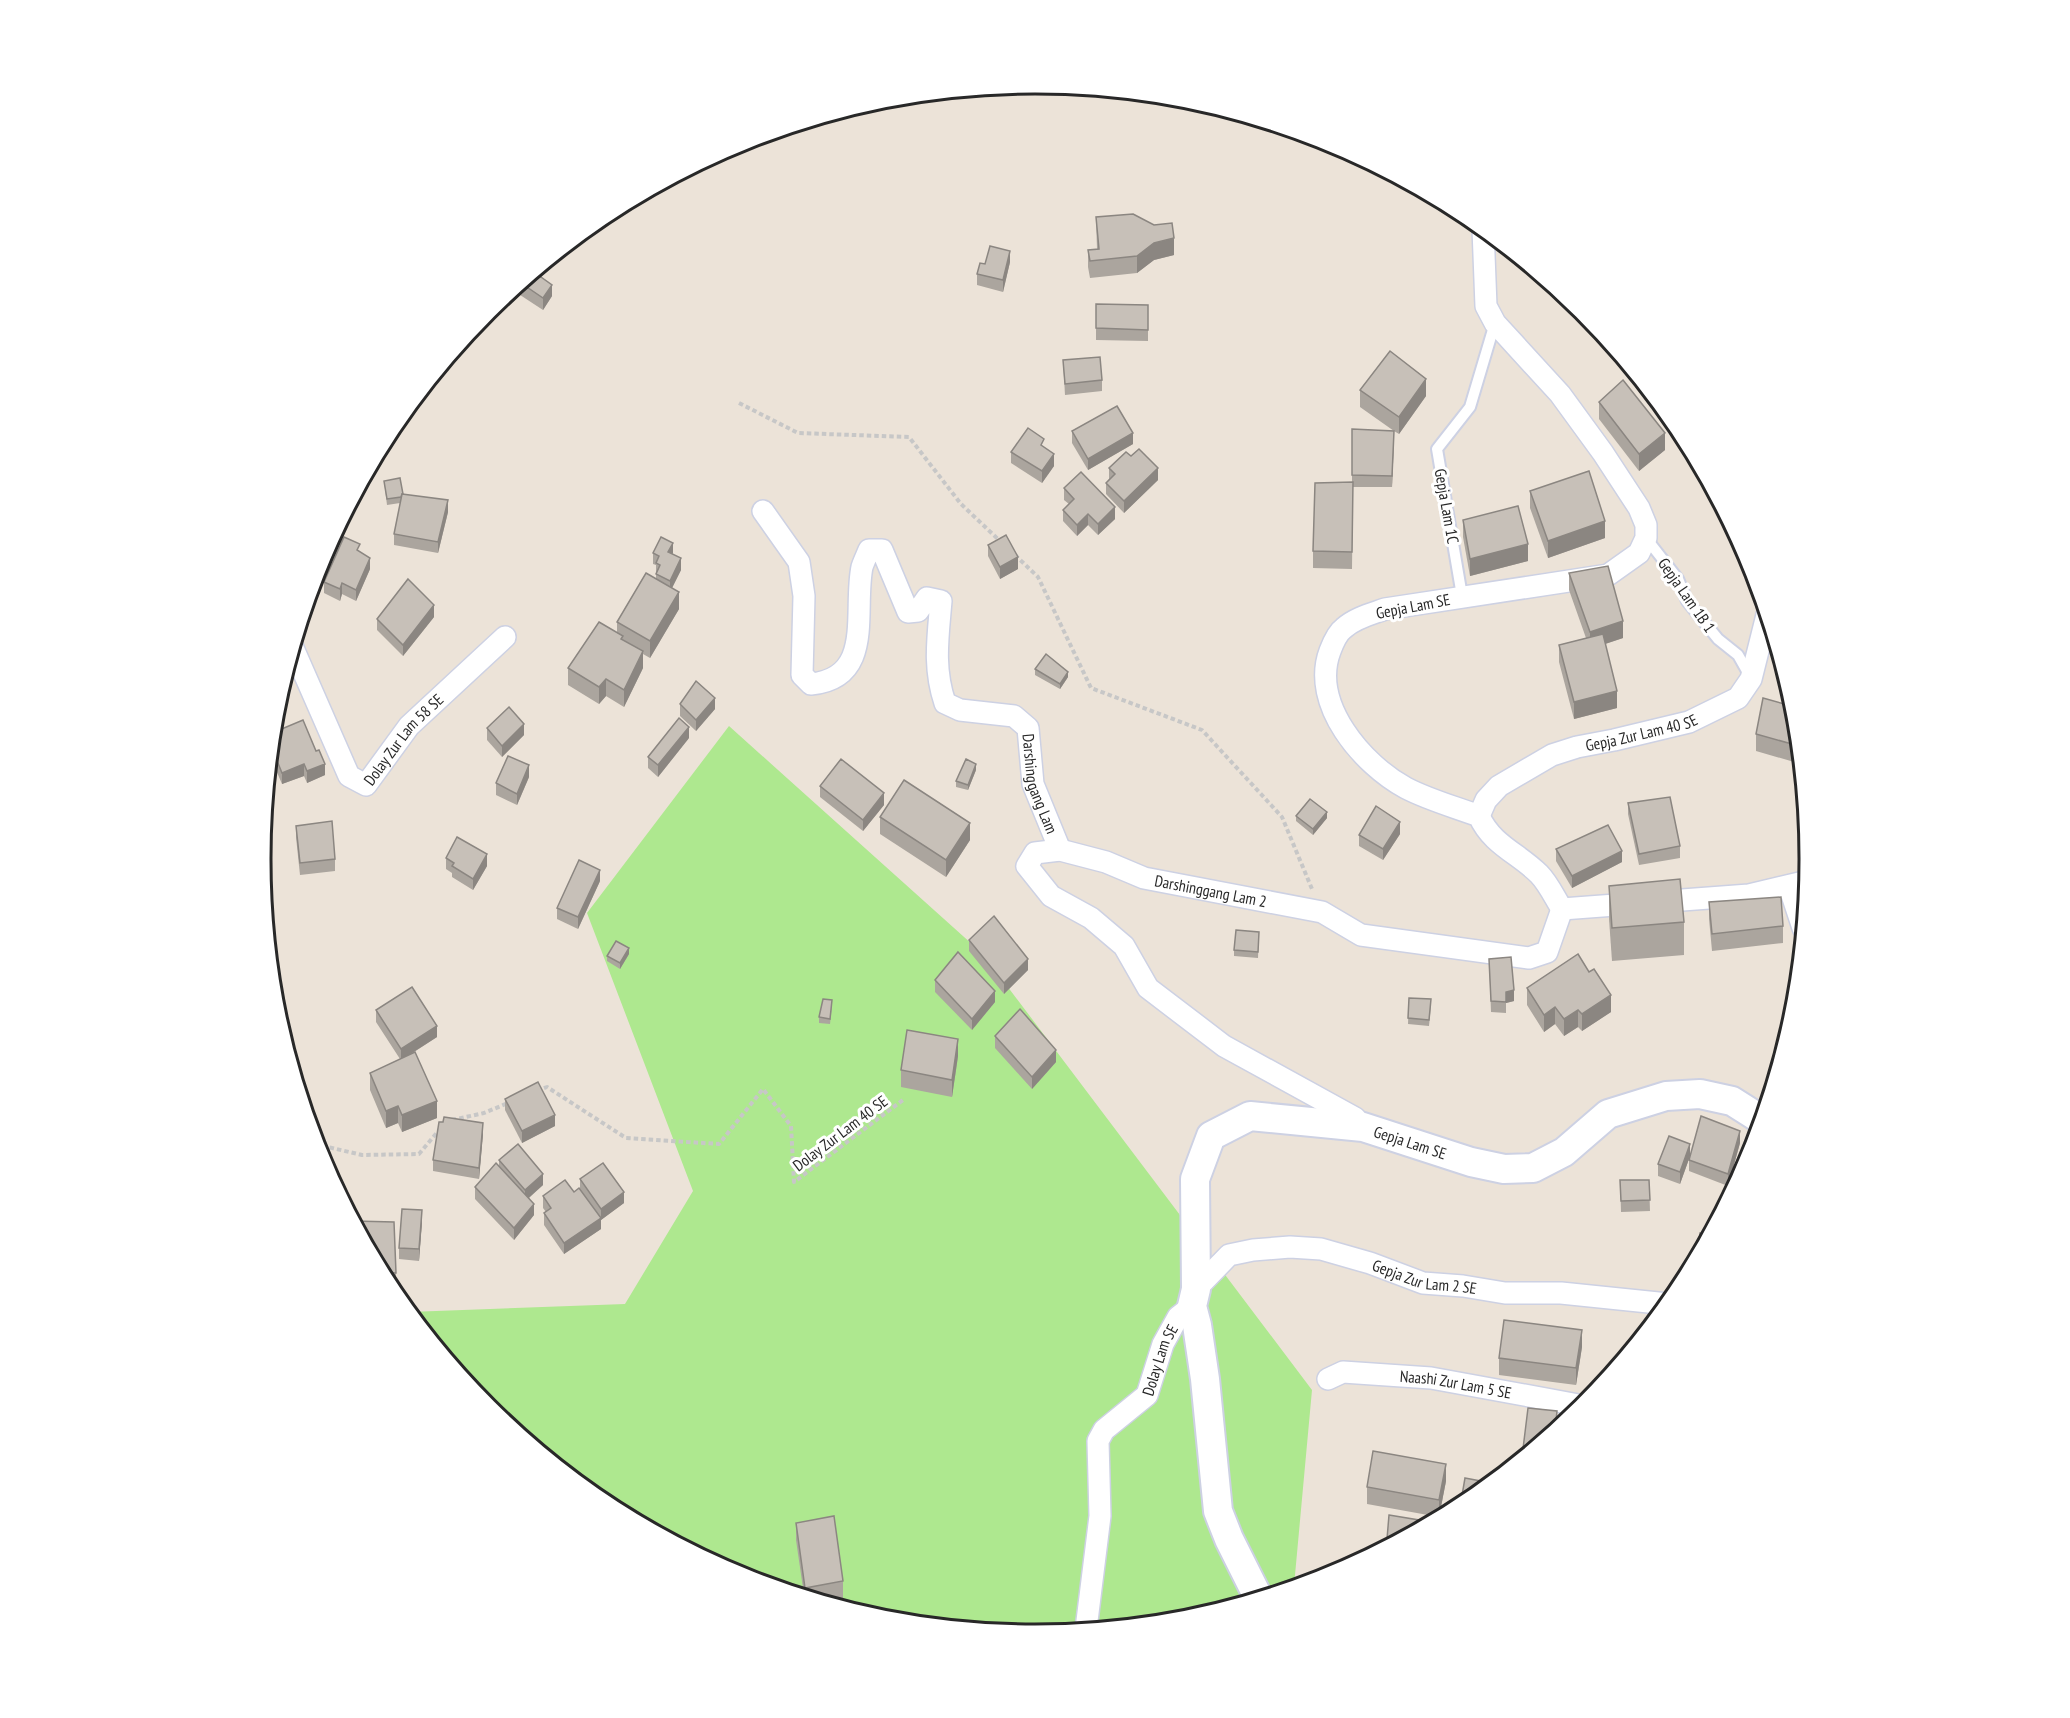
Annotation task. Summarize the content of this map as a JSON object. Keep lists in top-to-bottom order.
{
  "streets": {
    "street": [
      "Gepja Lam SE",
      "Gepja Zur Lam 40 SE",
      "Dolay Zur Lam 58 SE",
      "Darshinggang Lam",
      "Darshinggang Lam 2",
      "Gepja Zur Lam 2 SE",
      "Dolay Lam SE",
      "Naashi Zur Lam 5 SE"
    ],
    "lane": ["Gepja Lam 1C", "Gepja Lam 1B 1"],
    "path": ["Dolay Zur Lam 40 SE"]
  },
  "crossings": [
    ["Gepja Lam 1C", "Gepja Lam SE"],
    ["Gepja Lam 1B 1", "Gepja Lam SE"],
    ["Gepja Lam 1B 1", "Gepja Zur Lam 40 SE"],
    ["Gepja Lam SE", "Gepja Zur Lam 40 SE"],
    ["Gepja Lam SE", "Darshinggang Lam"],
    ["Gepja Lam SE", "Gepja Zur Lam 2 SE"],
    ["Gepja Lam SE", "Dolay Lam SE"],
    ["Darshinggang Lam", "Darshinggang Lam 2"],
    ["Gepja Zur Lam 2 SE", "Dolay Lam SE"]
  ]
}
